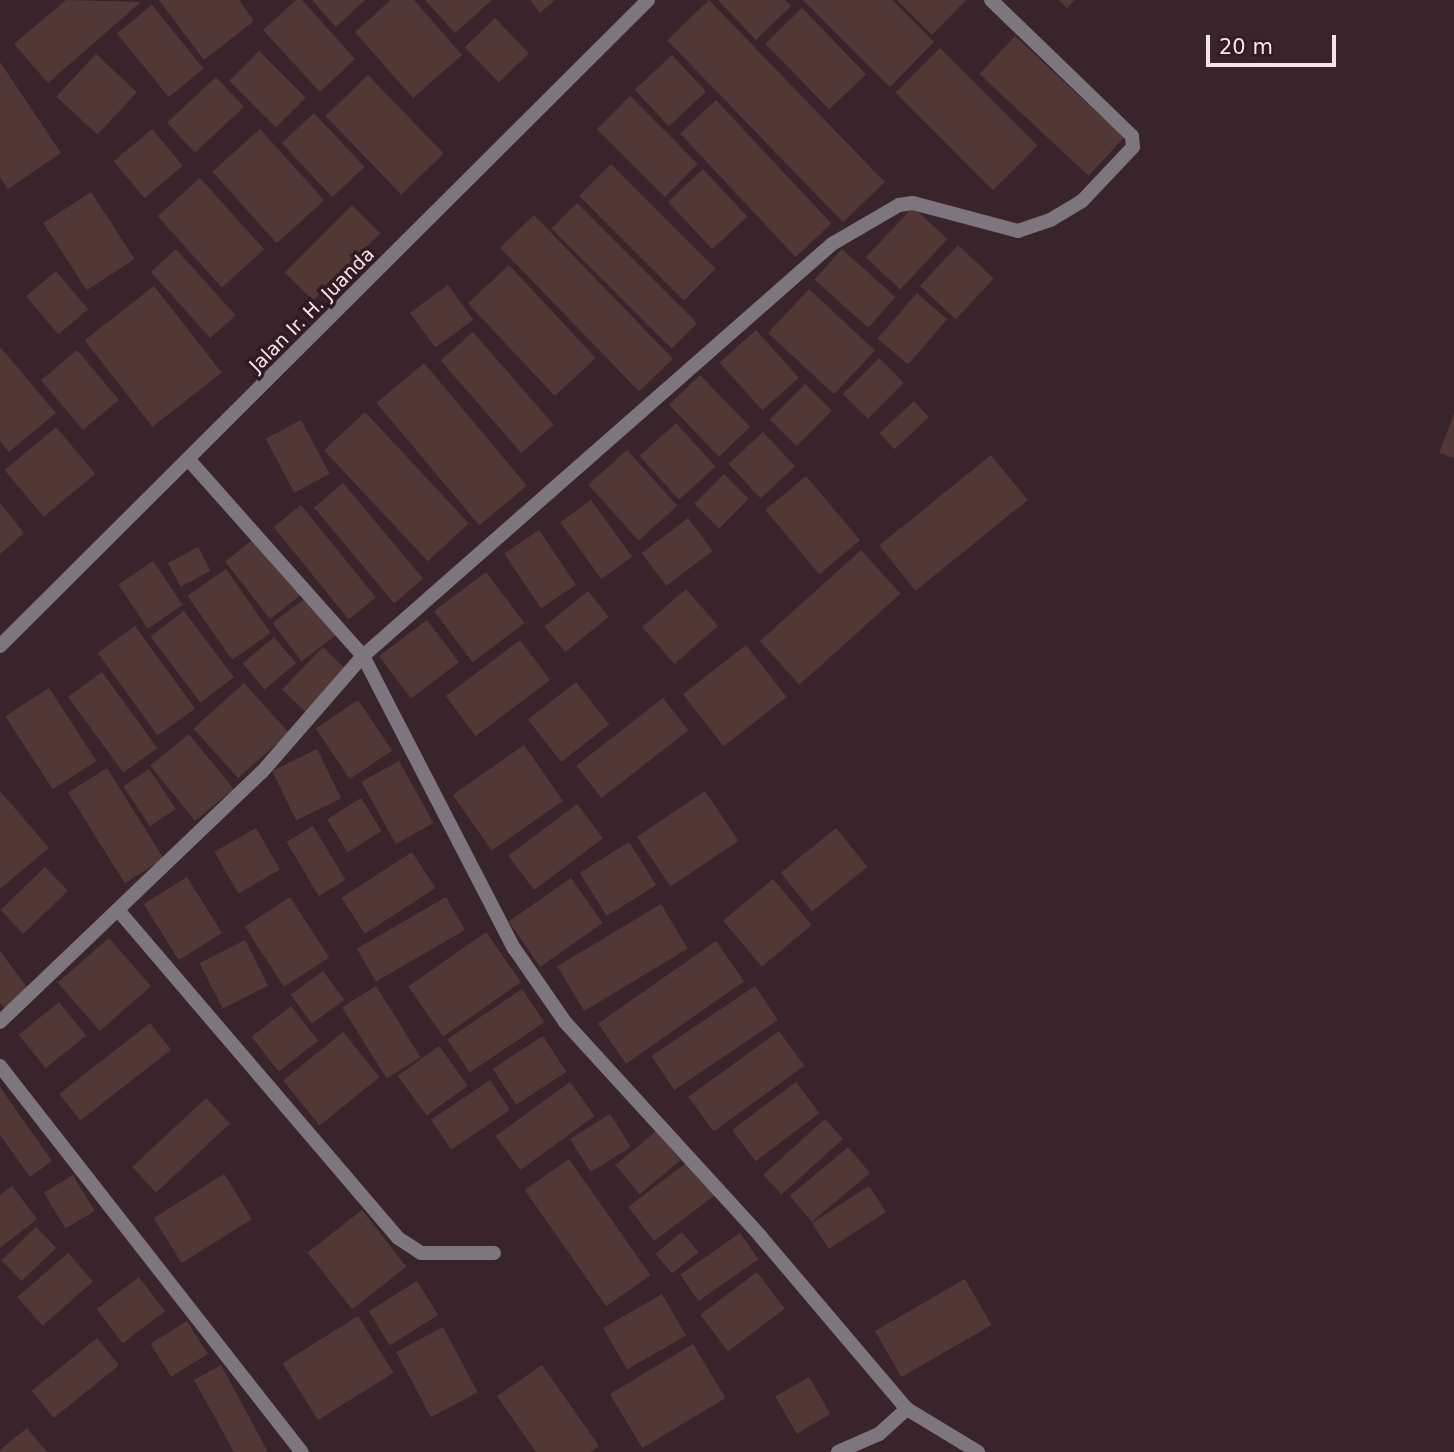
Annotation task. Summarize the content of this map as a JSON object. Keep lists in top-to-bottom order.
{
  "streets": {
    "street": ["Jalan Ir. H. Juanda"]
  },
  "scale_bar": "20 m"
}
